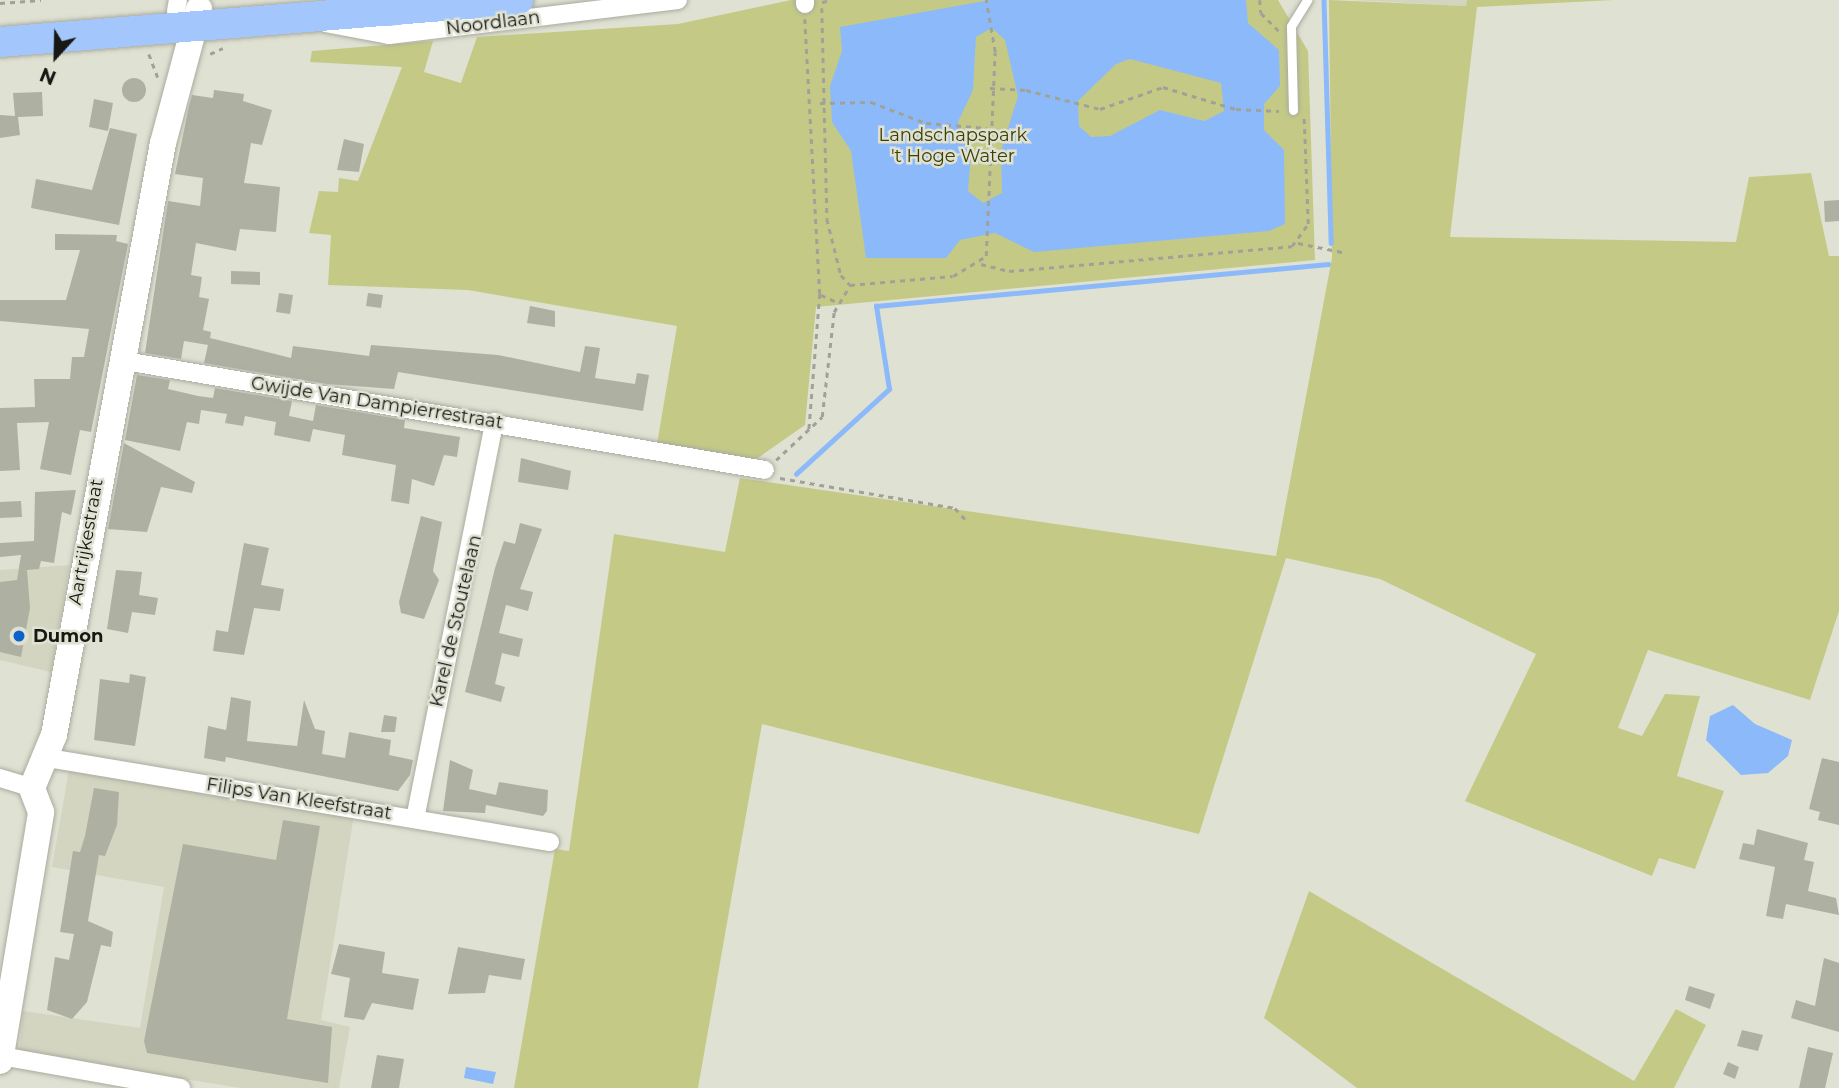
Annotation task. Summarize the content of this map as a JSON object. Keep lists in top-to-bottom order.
{
  "streets": {
    "main road": ["Noordlaan"],
    "street": [
      "Gwijde Van Dampierrestraat",
      "Aartrijkestraat",
      "Karel de Stoutelaan",
      "Filips Van Kleefstraat"
    ]
  },
  "crossings": [
    ["Noordlaan", "Aartrijkestraat"],
    ["Gwijde Van Dampierrestraat", "Aartrijkestraat"],
    ["Gwijde Van Dampierrestraat", "Karel de Stoutelaan"],
    ["Aartrijkestraat", "Filips Van Kleefstraat"],
    ["Karel de Stoutelaan", "Filips Van Kleefstraat"]
  ],
  "parks": ["Landschapspark 't Hoge Water"],
  "places": ["Dumon"],
  "north": "bottom"
}
